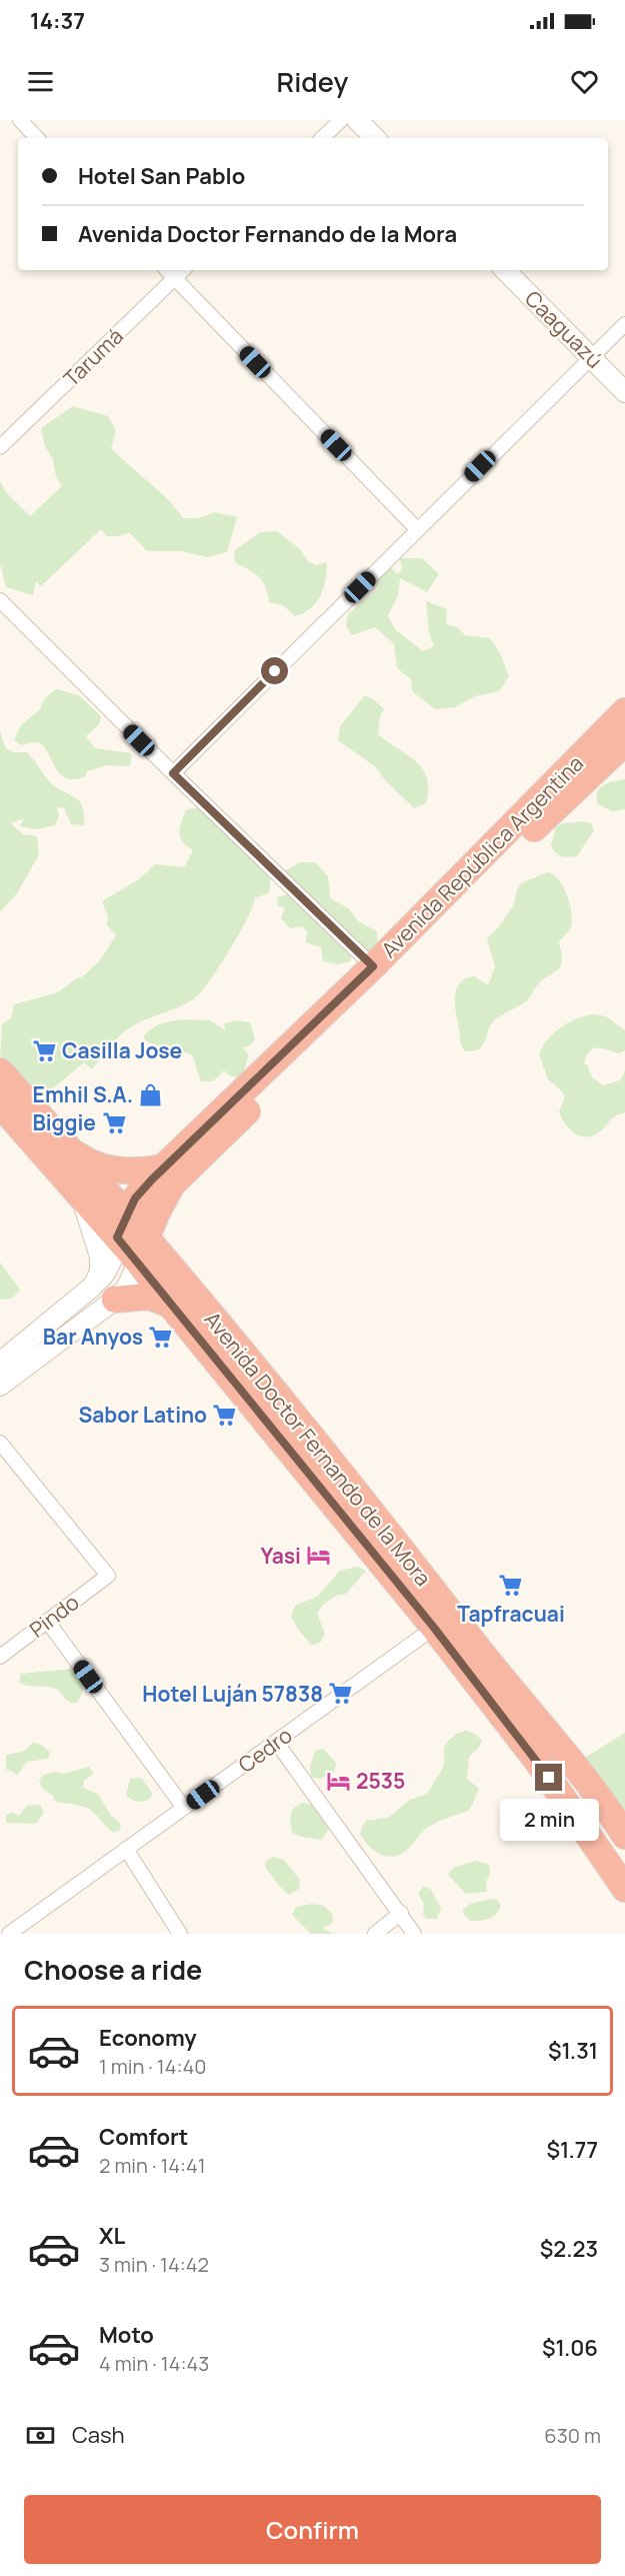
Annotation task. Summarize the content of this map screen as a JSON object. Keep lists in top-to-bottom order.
{
  "streets": {
    "highway": ["Avenida República Argentina", "Avenida Doctor Fernando de la Mora"],
    "main road": ["Caaguazú"],
    "street": ["Tarumá", "Pindo", "Cedro"]
  },
  "crossings": [
    ["Avenida República Argentina", "Avenida Doctor Fernando de la Mora"],
    ["Avenida Doctor Fernando de la Mora", "Cedro"]
  ],
  "places": {
    "supermarket": [
      "Casilla Jose",
      "Biggie",
      "Bar Anyos",
      "Sabor Latino",
      "Tapfracuai",
      "Hotel Luján 57838"
    ],
    "shop": ["Emhil S.A."],
    "hotel": ["Yasi", "2535"]
  },
  "page": {
    "status": "14:37",
    "header": "Ridey",
    "banner": ["Hotel San Pablo", "Avenida Doctor Fernando de la Mora"],
    "bubble": "2 min",
    "heading": "Choose a ride",
    "list": [
      {
        "name": "Economy",
        "note": "1 min · 14:40",
        "value": "$1.31"
      },
      {
        "name": "Comfort",
        "note": "2 min · 14:41",
        "value": "$1.77"
      },
      {
        "name": "XL",
        "note": "3 min · 14:42",
        "value": "$2.23"
      },
      {
        "name": "Moto",
        "note": "4 min · 14:43",
        "value": "$1.06"
      }
    ],
    "pay": ["Cash", "630 m"],
    "buttons": "Confirm"
  }
}
